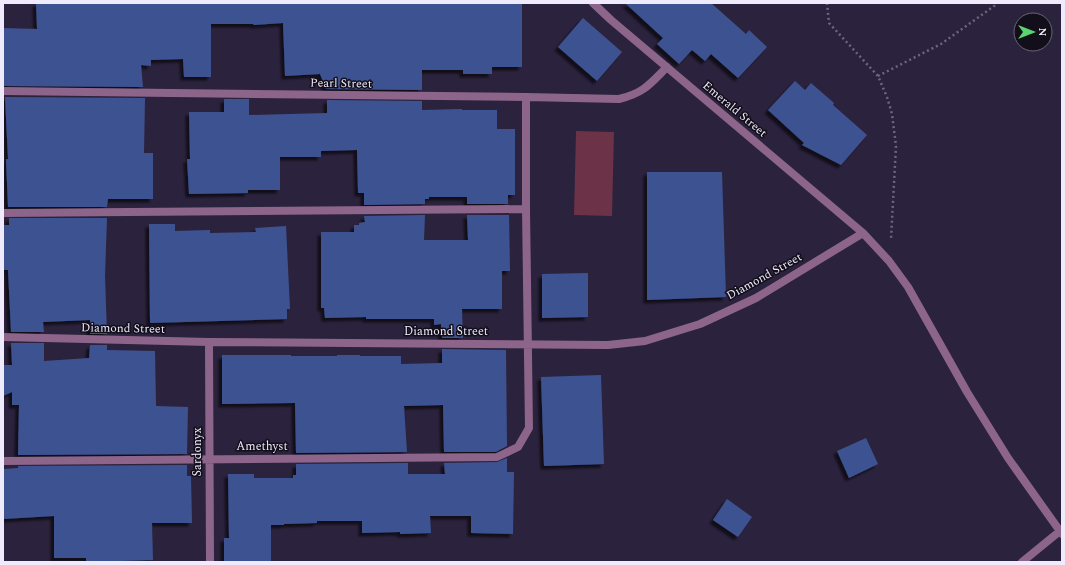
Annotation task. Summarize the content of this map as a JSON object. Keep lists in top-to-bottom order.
{
  "streets": {
    "street": [
      "Pearl Street",
      "Emerald Street",
      "Diamond Street",
      "Amethyst",
      "Sardonyx"
    ]
  },
  "crossings": [
    ["Pearl Street", "Emerald Street"],
    ["Emerald Street", "Diamond Street"],
    ["Diamond Street", "Amethyst"],
    ["Diamond Street", "Sardonyx"],
    ["Amethyst", "Sardonyx"]
  ],
  "north": "right"
}
